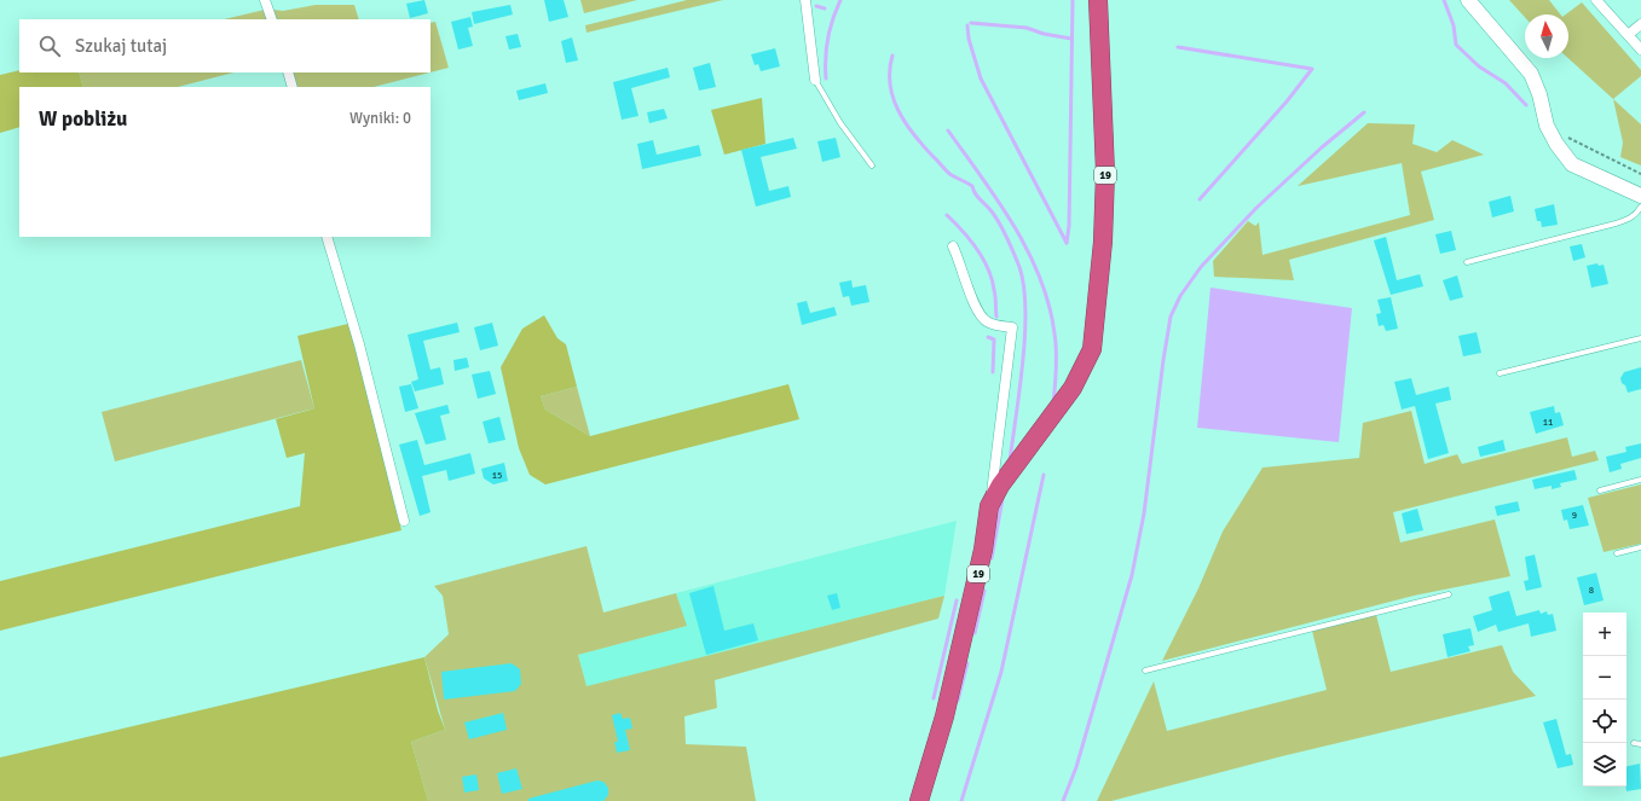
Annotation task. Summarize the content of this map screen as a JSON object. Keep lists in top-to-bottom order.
{
  "streets": {
    "highway": ["19"]
  },
  "house_numbers": [
    "11",
    "15",
    "9",
    "8"
  ],
  "north": "top",
  "page": {
    "search": "Szukaj tutaj",
    "heading": ["W pobliżu", "Wyniki: 0"],
    "map_buttons": ["+", "−"]
  }
}
